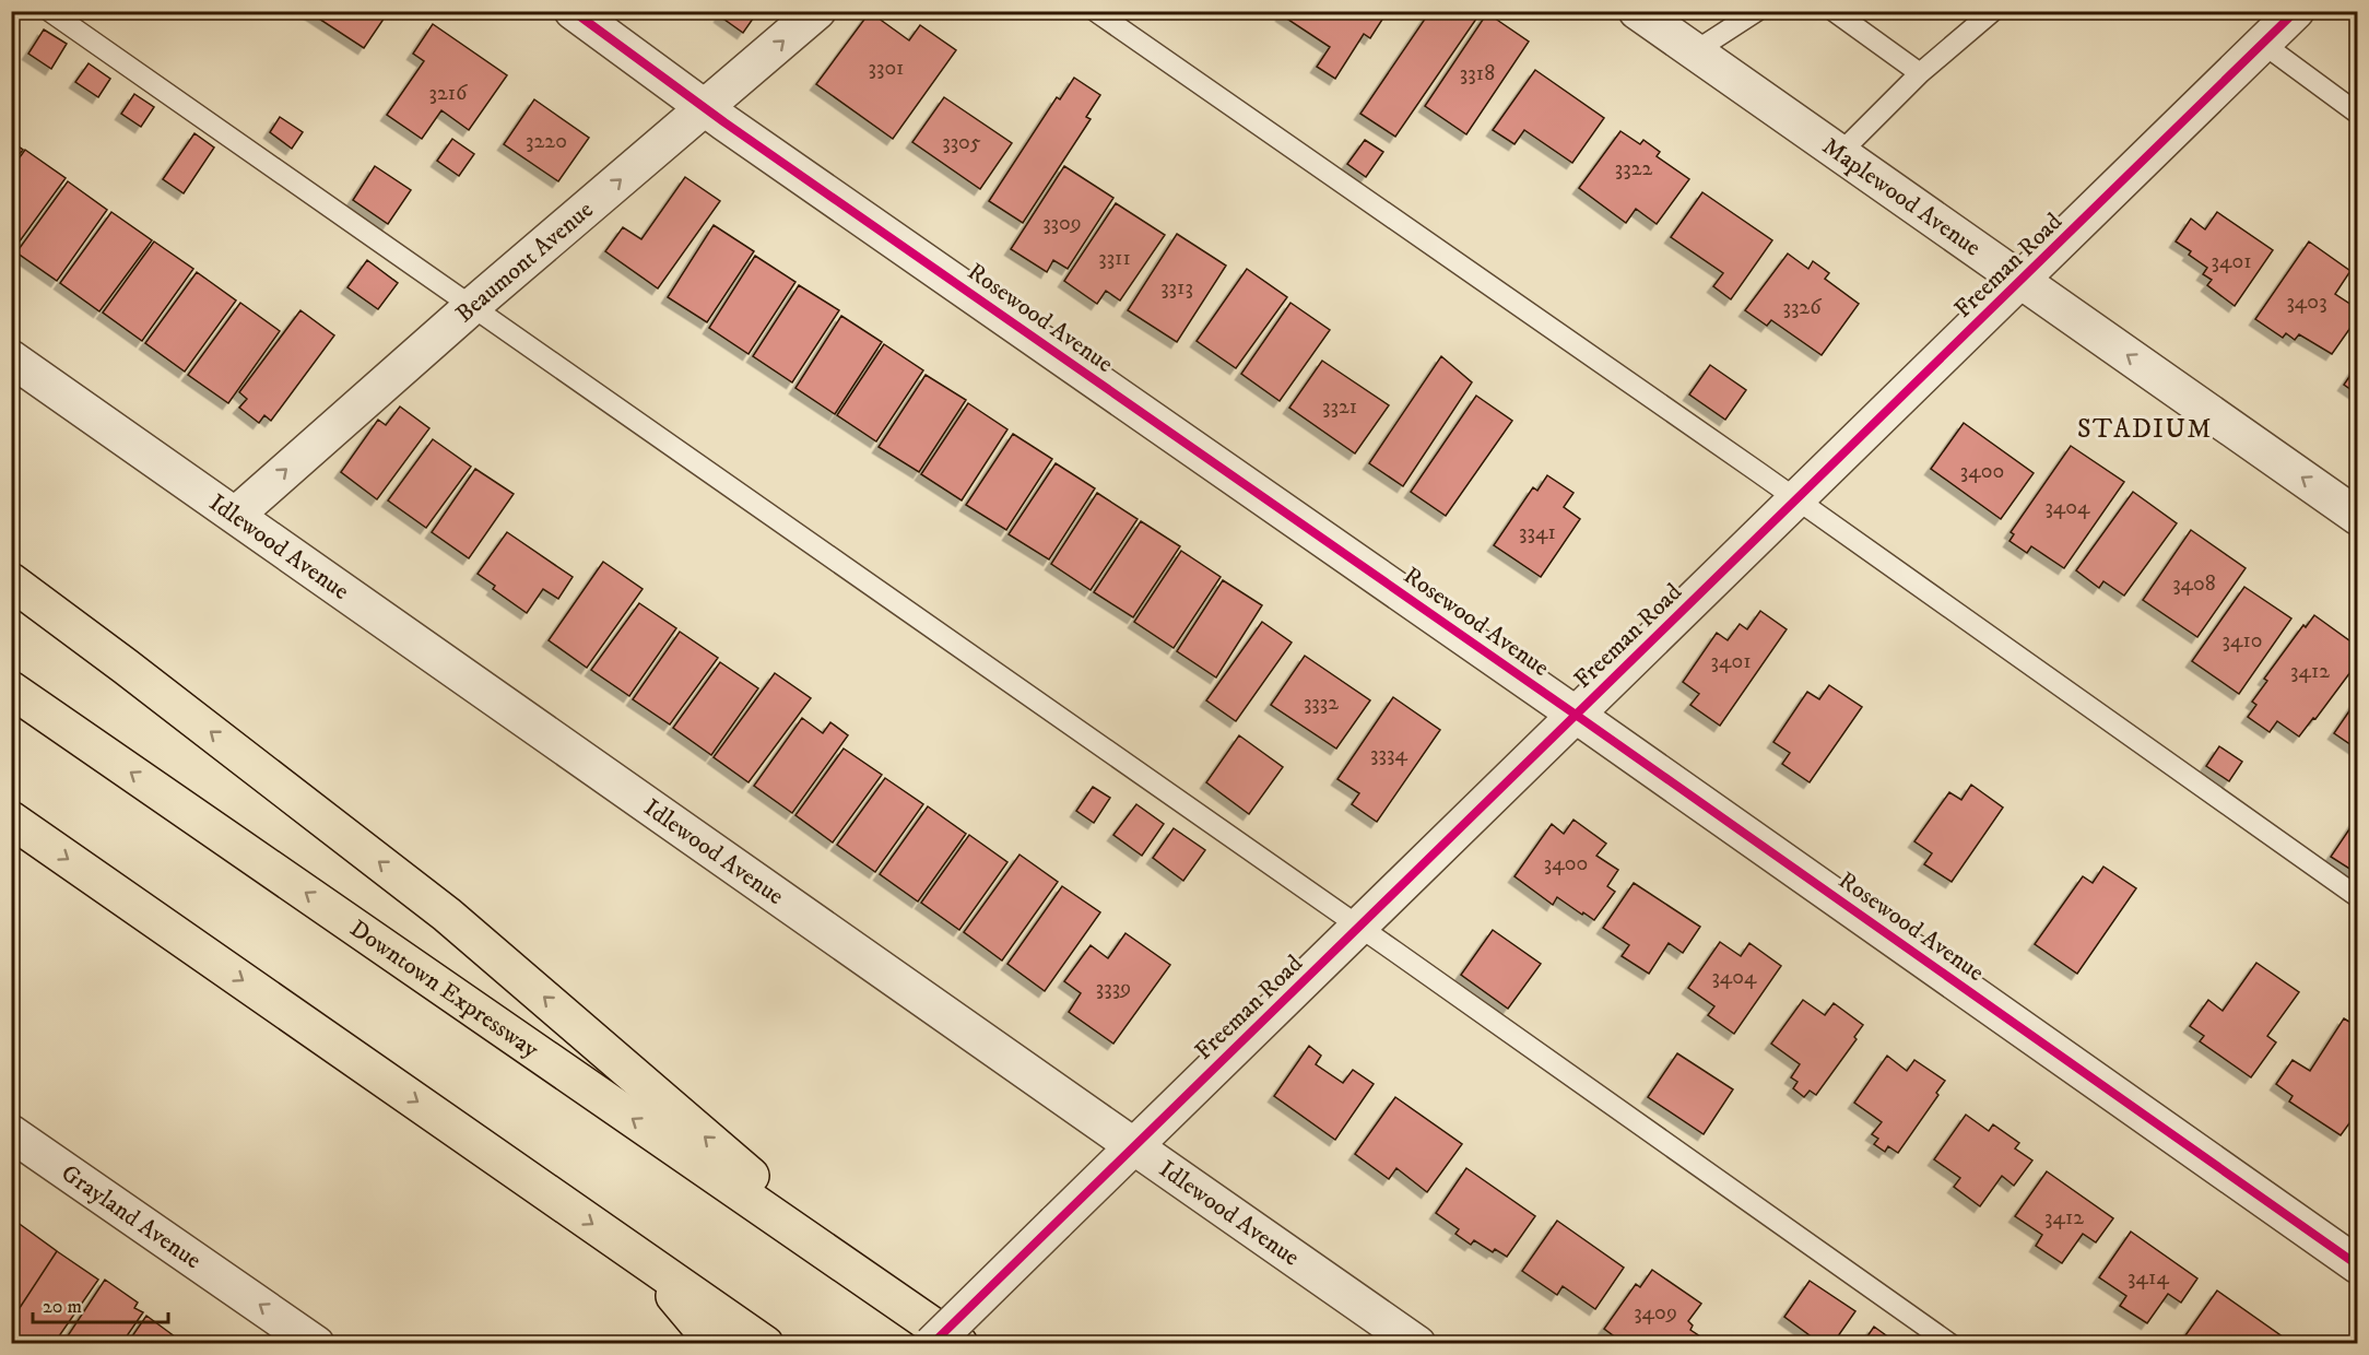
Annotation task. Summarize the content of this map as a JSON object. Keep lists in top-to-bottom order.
{
  "streets": {
    "highway": ["Downtown Expressway"],
    "street": [
      "Maplewood Avenue",
      "Beaumont Avenue",
      "Freeman Road",
      "Rosewood Avenue",
      "Idlewood Avenue",
      "Grayland Avenue"
    ]
  },
  "crossings": [
    ["Maplewood Avenue", "Freeman Road"],
    ["Beaumont Avenue", "Rosewood Avenue"],
    ["Beaumont Avenue", "Idlewood Avenue"],
    ["Freeman Road", "Rosewood Avenue"],
    ["Freeman Road", "Idlewood Avenue"]
  ],
  "one_way": ["Maplewood Avenue", "Beaumont Avenue", "Grayland Avenue"],
  "districts": ["STADIUM"],
  "house_numbers": [
    "3301",
    "3318",
    "3216",
    "3220",
    "3305",
    "3322",
    "3309",
    "3311",
    "3401",
    "3313",
    "3403",
    "3326",
    "3321",
    "3400",
    "3404",
    "3341",
    "3408",
    "3410",
    "3401",
    "3412",
    "3332",
    "3334",
    "3400",
    "3404",
    "3339",
    "3412",
    "3414",
    "3409"
  ],
  "scale_bar": "20 m"
}
